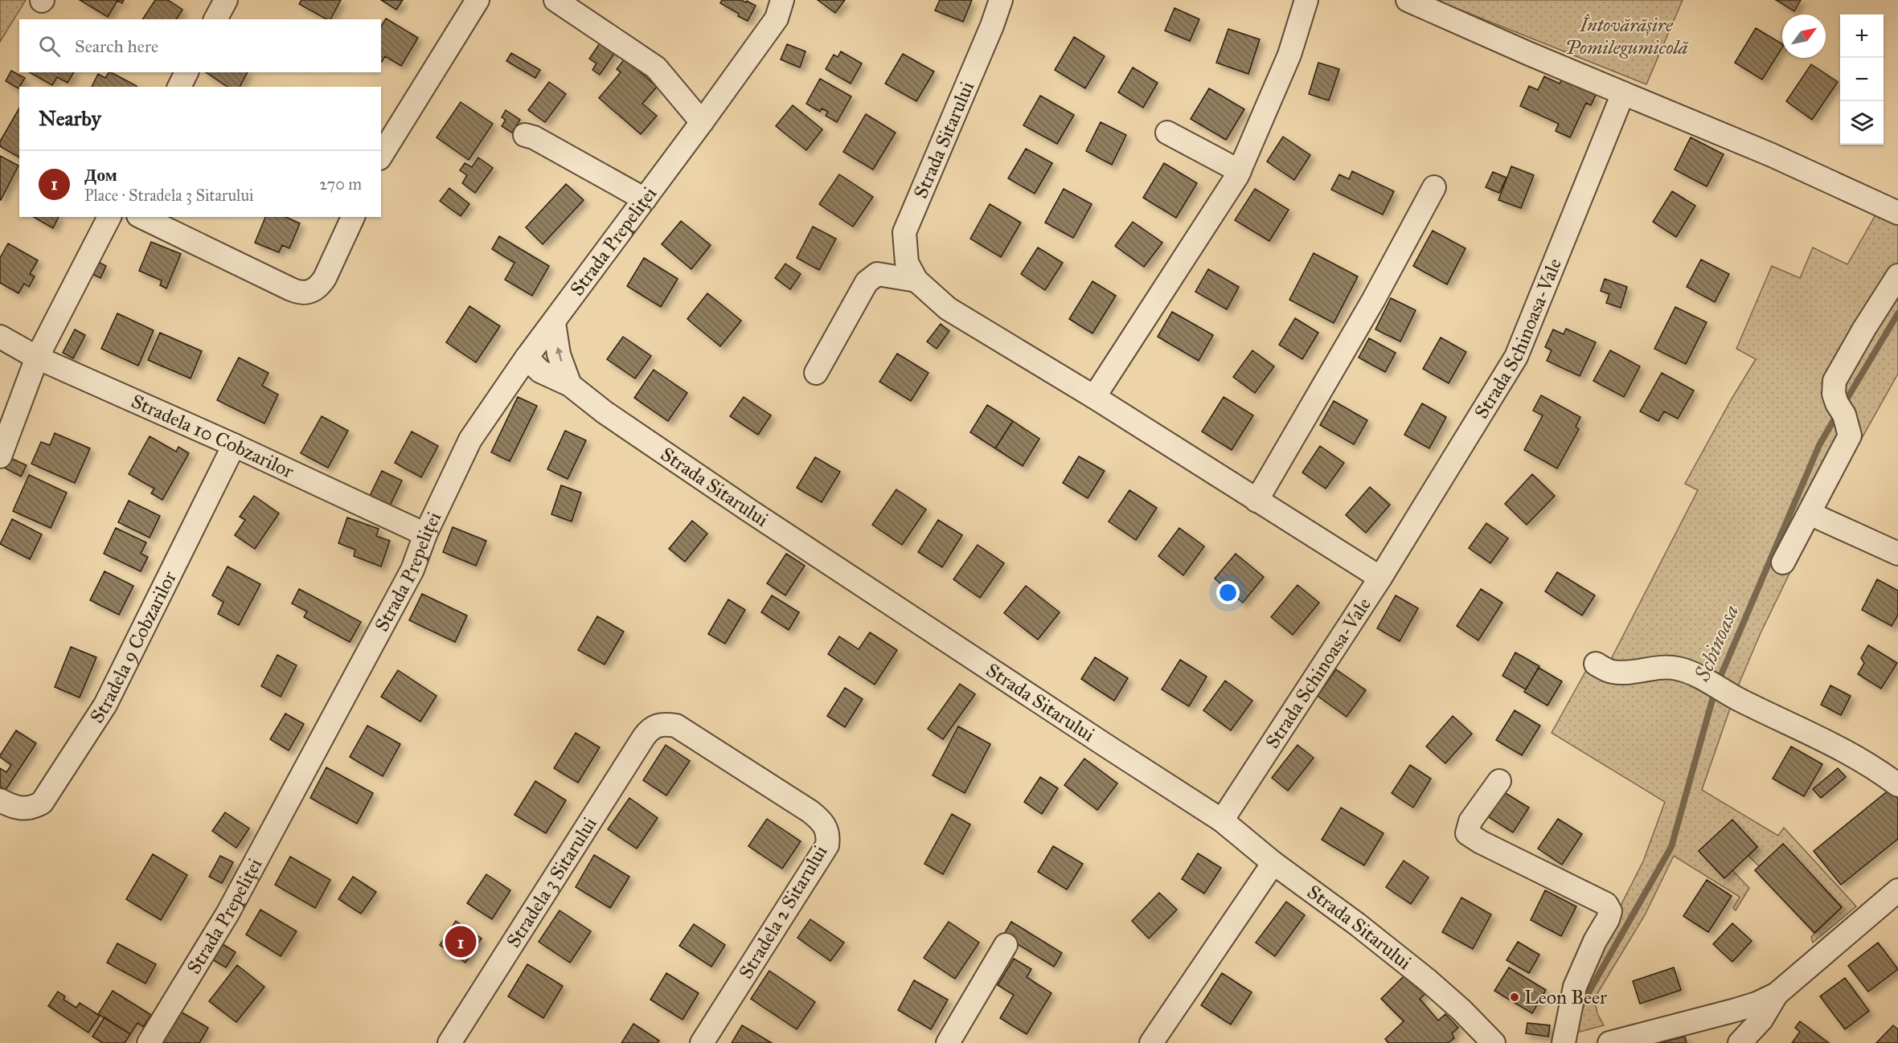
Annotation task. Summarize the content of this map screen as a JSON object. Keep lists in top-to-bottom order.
{
  "streets": {
    "street": [
      "Strada Sitarului",
      "Strada Prepeliței",
      "Strada Schinoasa-Vale",
      "Stradela 10 Cobzarilor",
      "Stradela 9 Cobzarilor",
      "Stradela 3 Sitarului",
      "Stradela 2 Sitarului"
    ]
  },
  "crossings": [
    ["Strada Sitarului", "Strada Prepeliței"],
    ["Strada Sitarului", "Strada Schinoasa-Vale"],
    ["Strada Prepeliței", "Stradela 10 Cobzarilor"],
    ["Stradela 10 Cobzarilor", "Stradela 9 Cobzarilor"],
    ["Stradela 3 Sitarului", "Stradela 2 Sitarului"]
  ],
  "water": ["Schinoasa"],
  "parks": ["Întovărășire Pomilegumicolă"],
  "places": ["Leon Beer"],
  "north": "top right",
  "page": {
    "map_buttons": ["+", "−"],
    "search": "Search here",
    "heading": "Nearby",
    "list": [
      {
        "mark": "1",
        "name": "Дом",
        "note": "Place · Stradela 3 Sitarului",
        "value": "270 m"
      }
    ],
    "pins": "1"
  }
}
